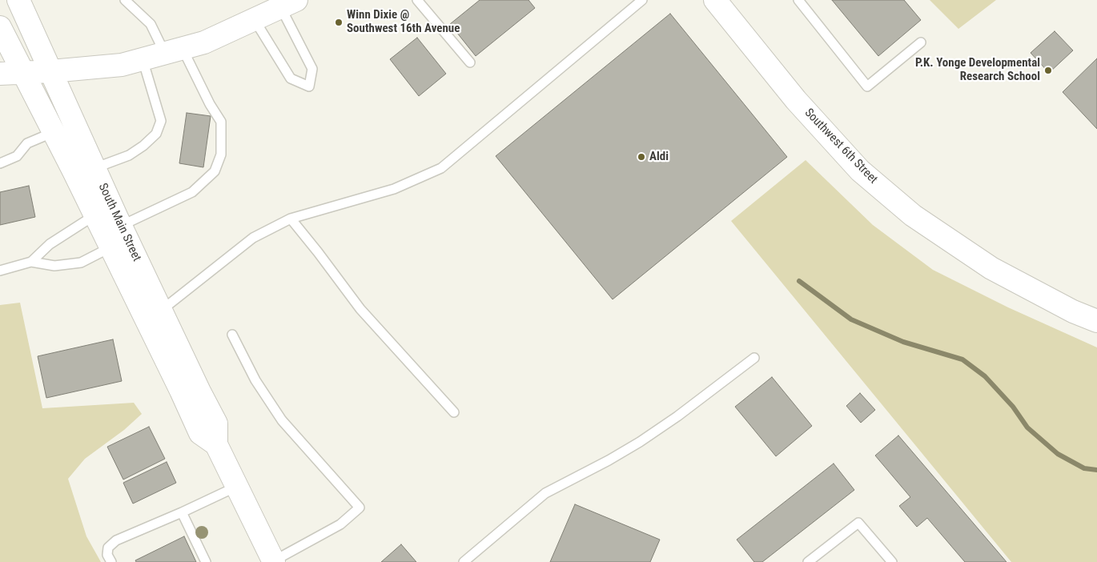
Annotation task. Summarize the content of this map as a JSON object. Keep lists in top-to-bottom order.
{
  "streets": {
    "main road": ["Southwest 6th Street", "South Main Street"]
  },
  "places": ["Winn Dixie @ Southwest 16th Avenue", "P.K. Yonge Developmental Research School", "Aldi"]
}
